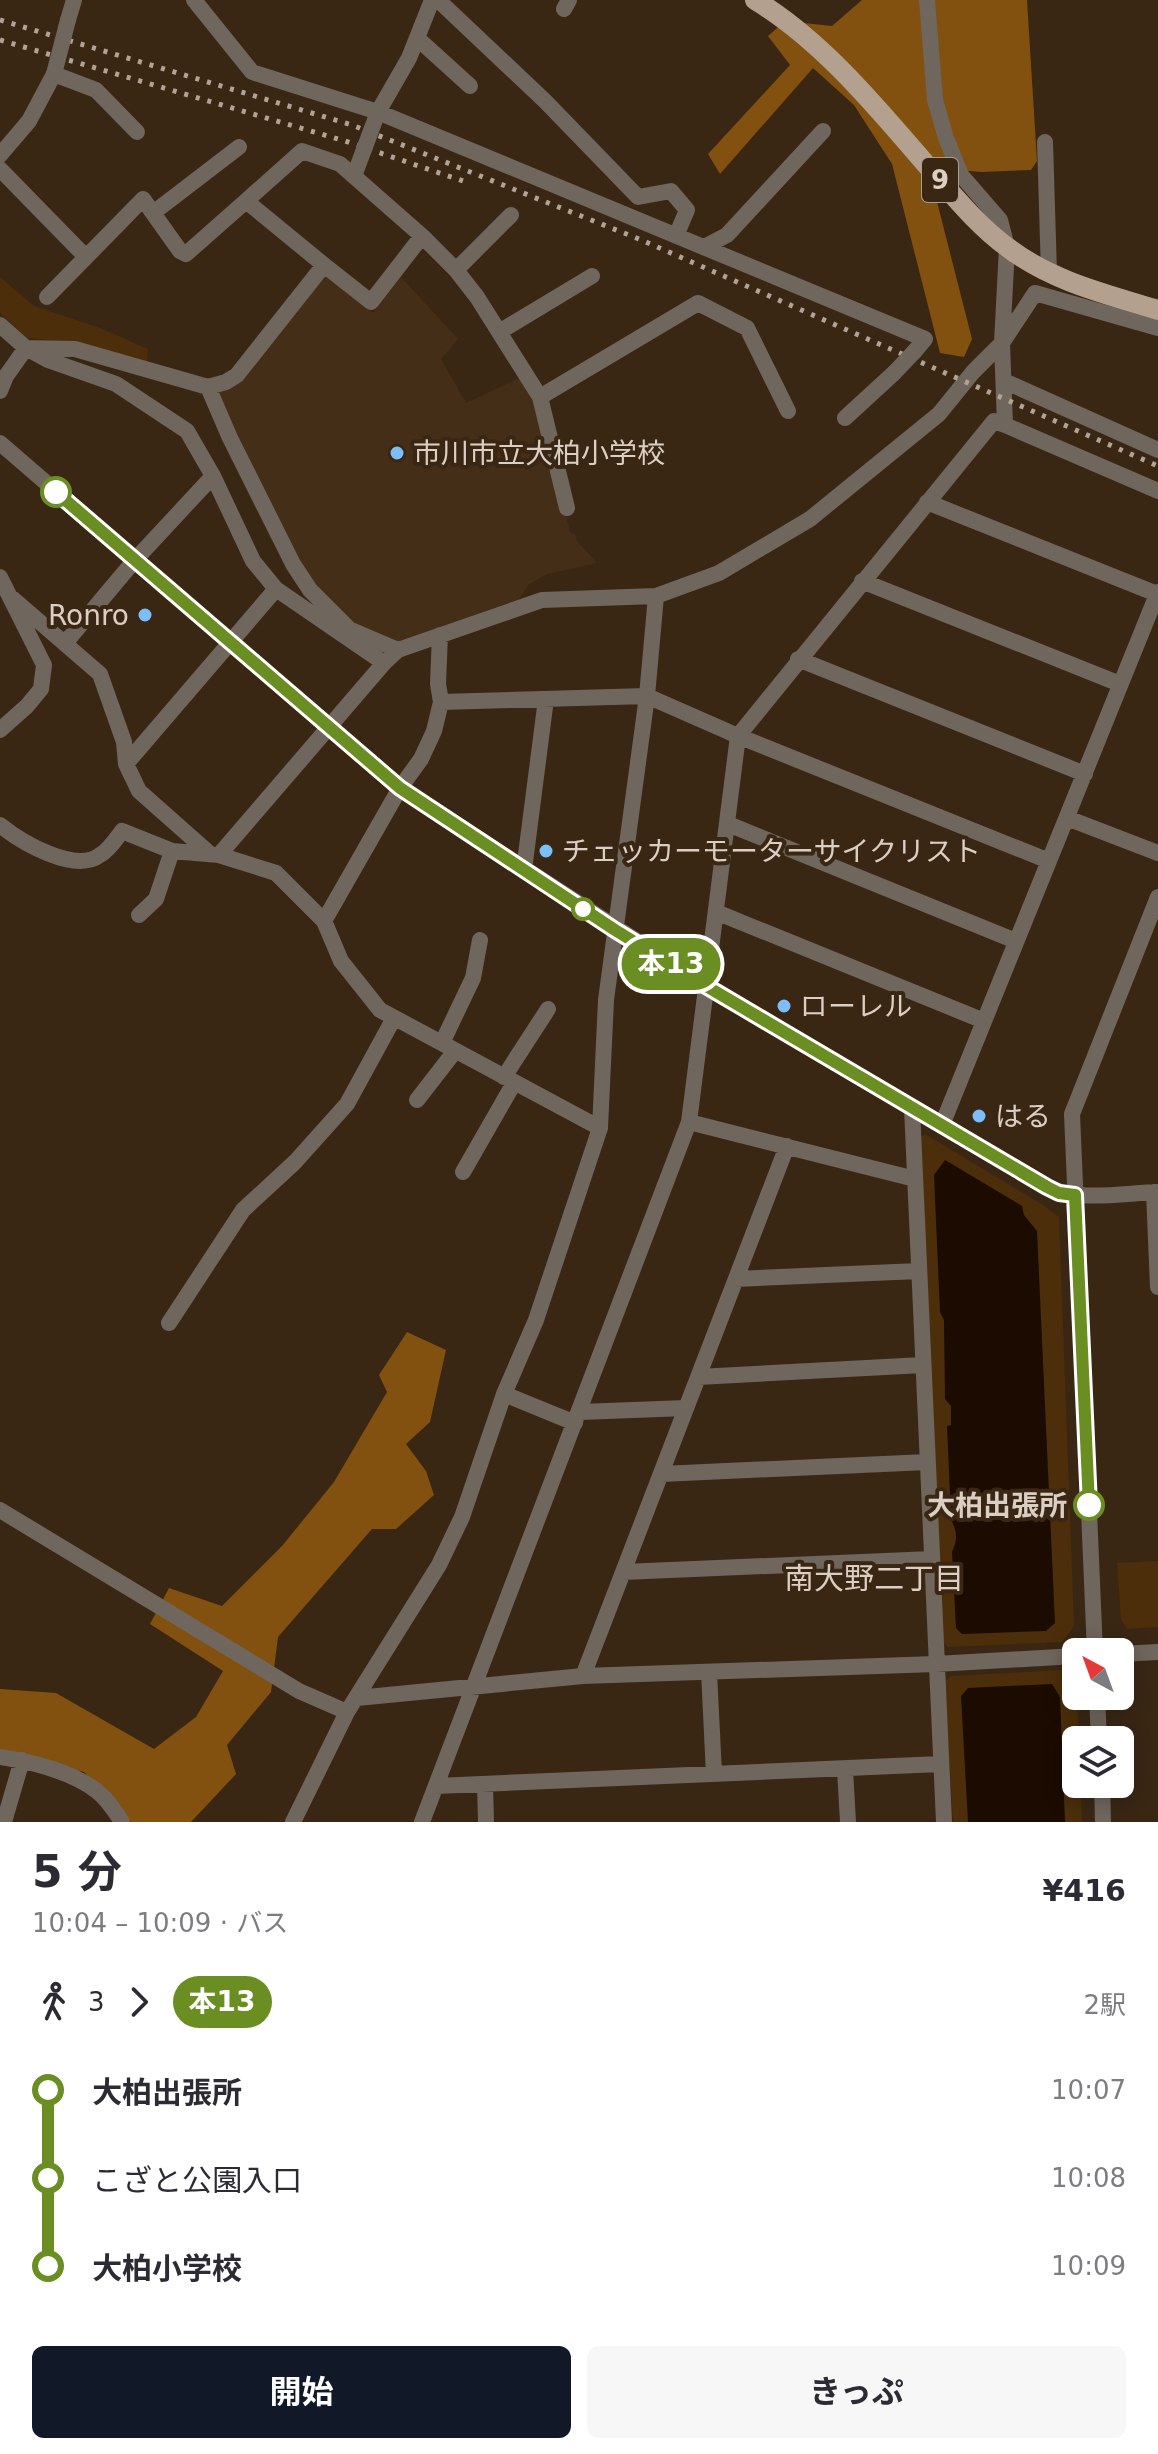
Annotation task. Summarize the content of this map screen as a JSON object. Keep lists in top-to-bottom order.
{
  "streets": {
    "main road": ["9"]
  },
  "districts": ["南大野二丁目"],
  "places": [
    "市川市立大柏小学校",
    "Ronro",
    "チェッカーモーターサイクリスト",
    "ローレル",
    "はる",
    "大柏出張所"
  ],
  "lines": ["bus line 本13"],
  "north": "top left",
  "page": {
    "on_map": "本13",
    "heading": ["5 分", "10:04 – 10:09 · バス", "¥416"],
    "legs": ["3", "本13", "2駅"],
    "list": [
      {
        "name": "大柏出張所",
        "value": "10:07"
      },
      {
        "name": "こざと公園入口",
        "value": "10:08"
      },
      {
        "name": "大柏小学校",
        "value": "10:09"
      }
    ],
    "buttons": ["開始", "きっぷ"]
  }
}
